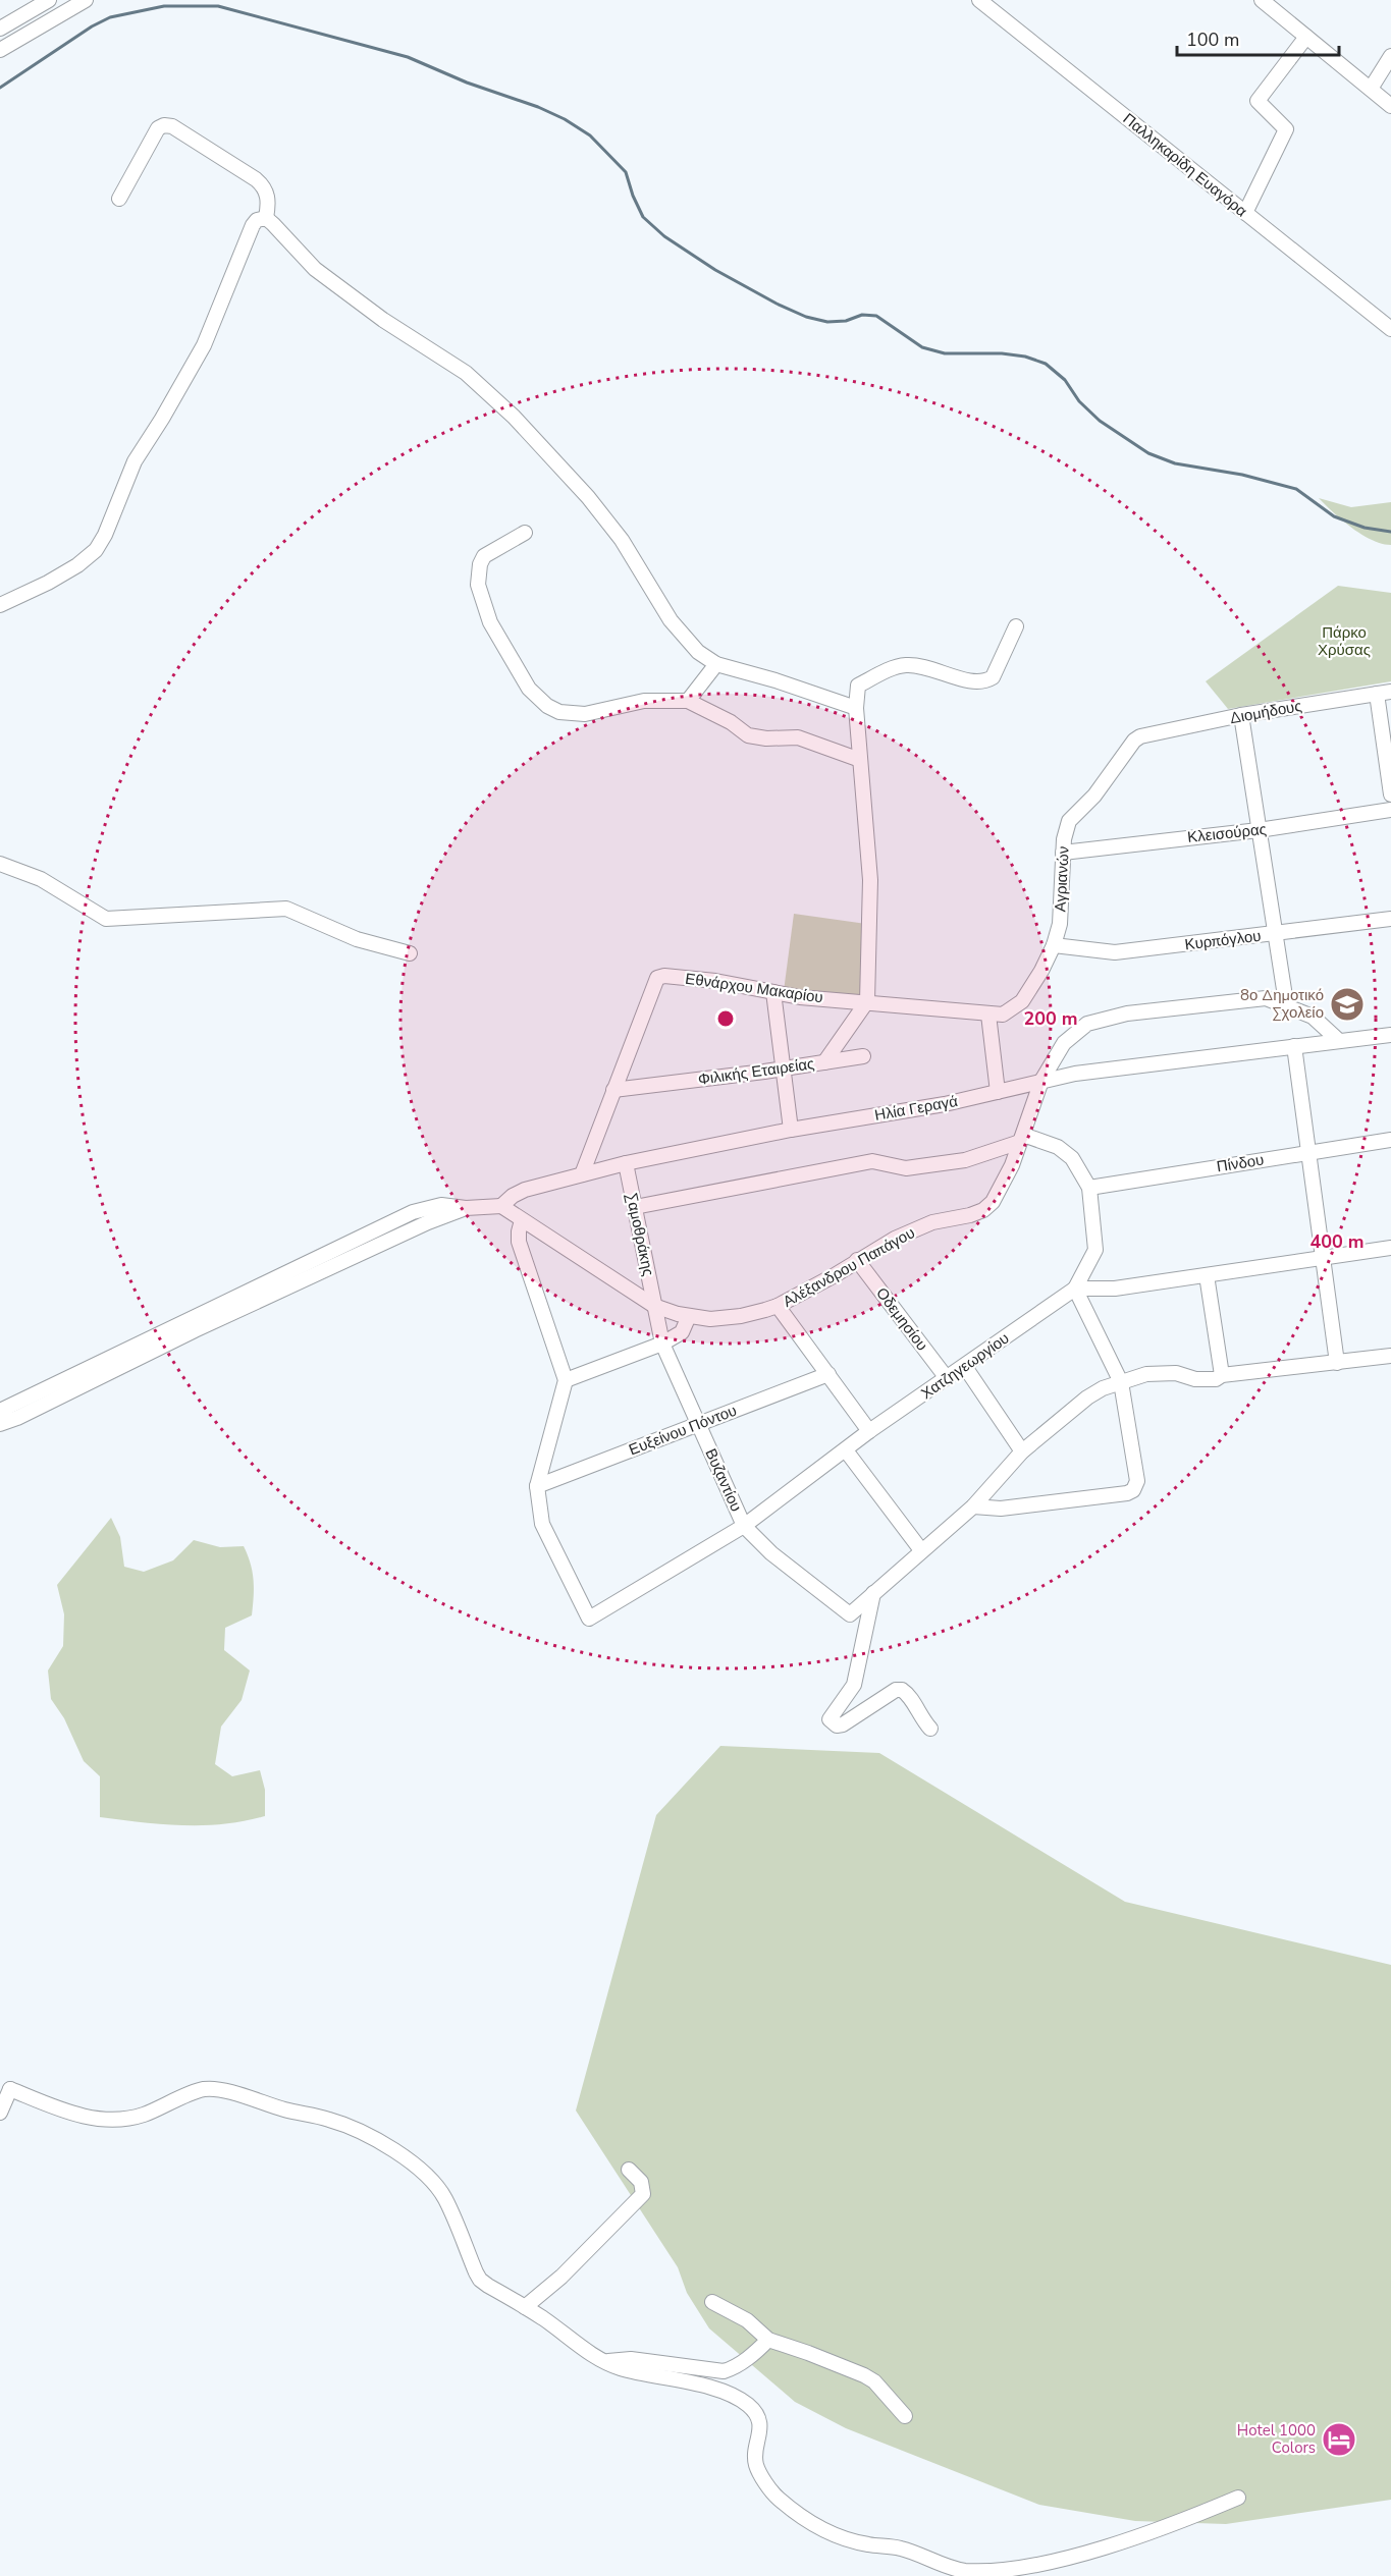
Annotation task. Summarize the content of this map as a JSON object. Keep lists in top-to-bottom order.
{
  "streets": {
    "street": [
      "Παλληκαρίδη Ευαγόρα",
      "Διομήδους",
      "Κλεισούρας",
      "Αγριανών",
      "Κυρπόγλου",
      "Εθνάρχου Μακαρίου",
      "Φιλικής Εταιρείας",
      "Ηλία Γεραγά",
      "Πίνδου",
      "Σαμοθράκης",
      "Αλέξανδρου Παπάγου",
      "Οδεμησίου",
      "Χατζηγεωργίου",
      "Ευξείνου Πόντου",
      "Βυζαντίου"
    ]
  },
  "crossings": [
    ["Διομήδους", "Αγριανών"],
    ["Κλεισούρας", "Αγριανών"],
    ["Αγριανών", "Κυρπόγλου"],
    ["Αγριανών", "Εθνάρχου Μακαρίου"],
    ["Εθνάρχου Μακαρίου", "Φιλικής Εταιρείας"],
    ["Εθνάρχου Μακαρίου", "Ηλία Γεραγά"],
    ["Ηλία Γεραγά", "Σαμοθράκης"],
    ["Ηλία Γεραγά", "Αλέξανδρου Παπάγου"],
    ["Σαμοθράκης", "Αλέξανδρου Παπάγου"],
    ["Σαμοθράκης", "Βυζαντίου"],
    ["Αλέξανδρου Παπάγου", "Οδεμησίου"],
    ["Αλέξανδρου Παπάγου", "Βυζαντίου"],
    ["Οδεμησίου", "Χατζηγεωργίου"],
    ["Χατζηγεωργίου", "Ευξείνου Πόντου"],
    ["Χατζηγεωργίου", "Βυζαντίου"],
    ["Ευξείνου Πόντου", "Βυζαντίου"]
  ],
  "parks": ["Πάρκο Χρύσας"],
  "places": {
    "school or university": ["8ο Δημοτικό Σχολείο"],
    "hotel": ["Hotel 1000 Colors"]
  },
  "scale_bar": "100 m",
  "rings": ["200 m", "400 m"]
}
